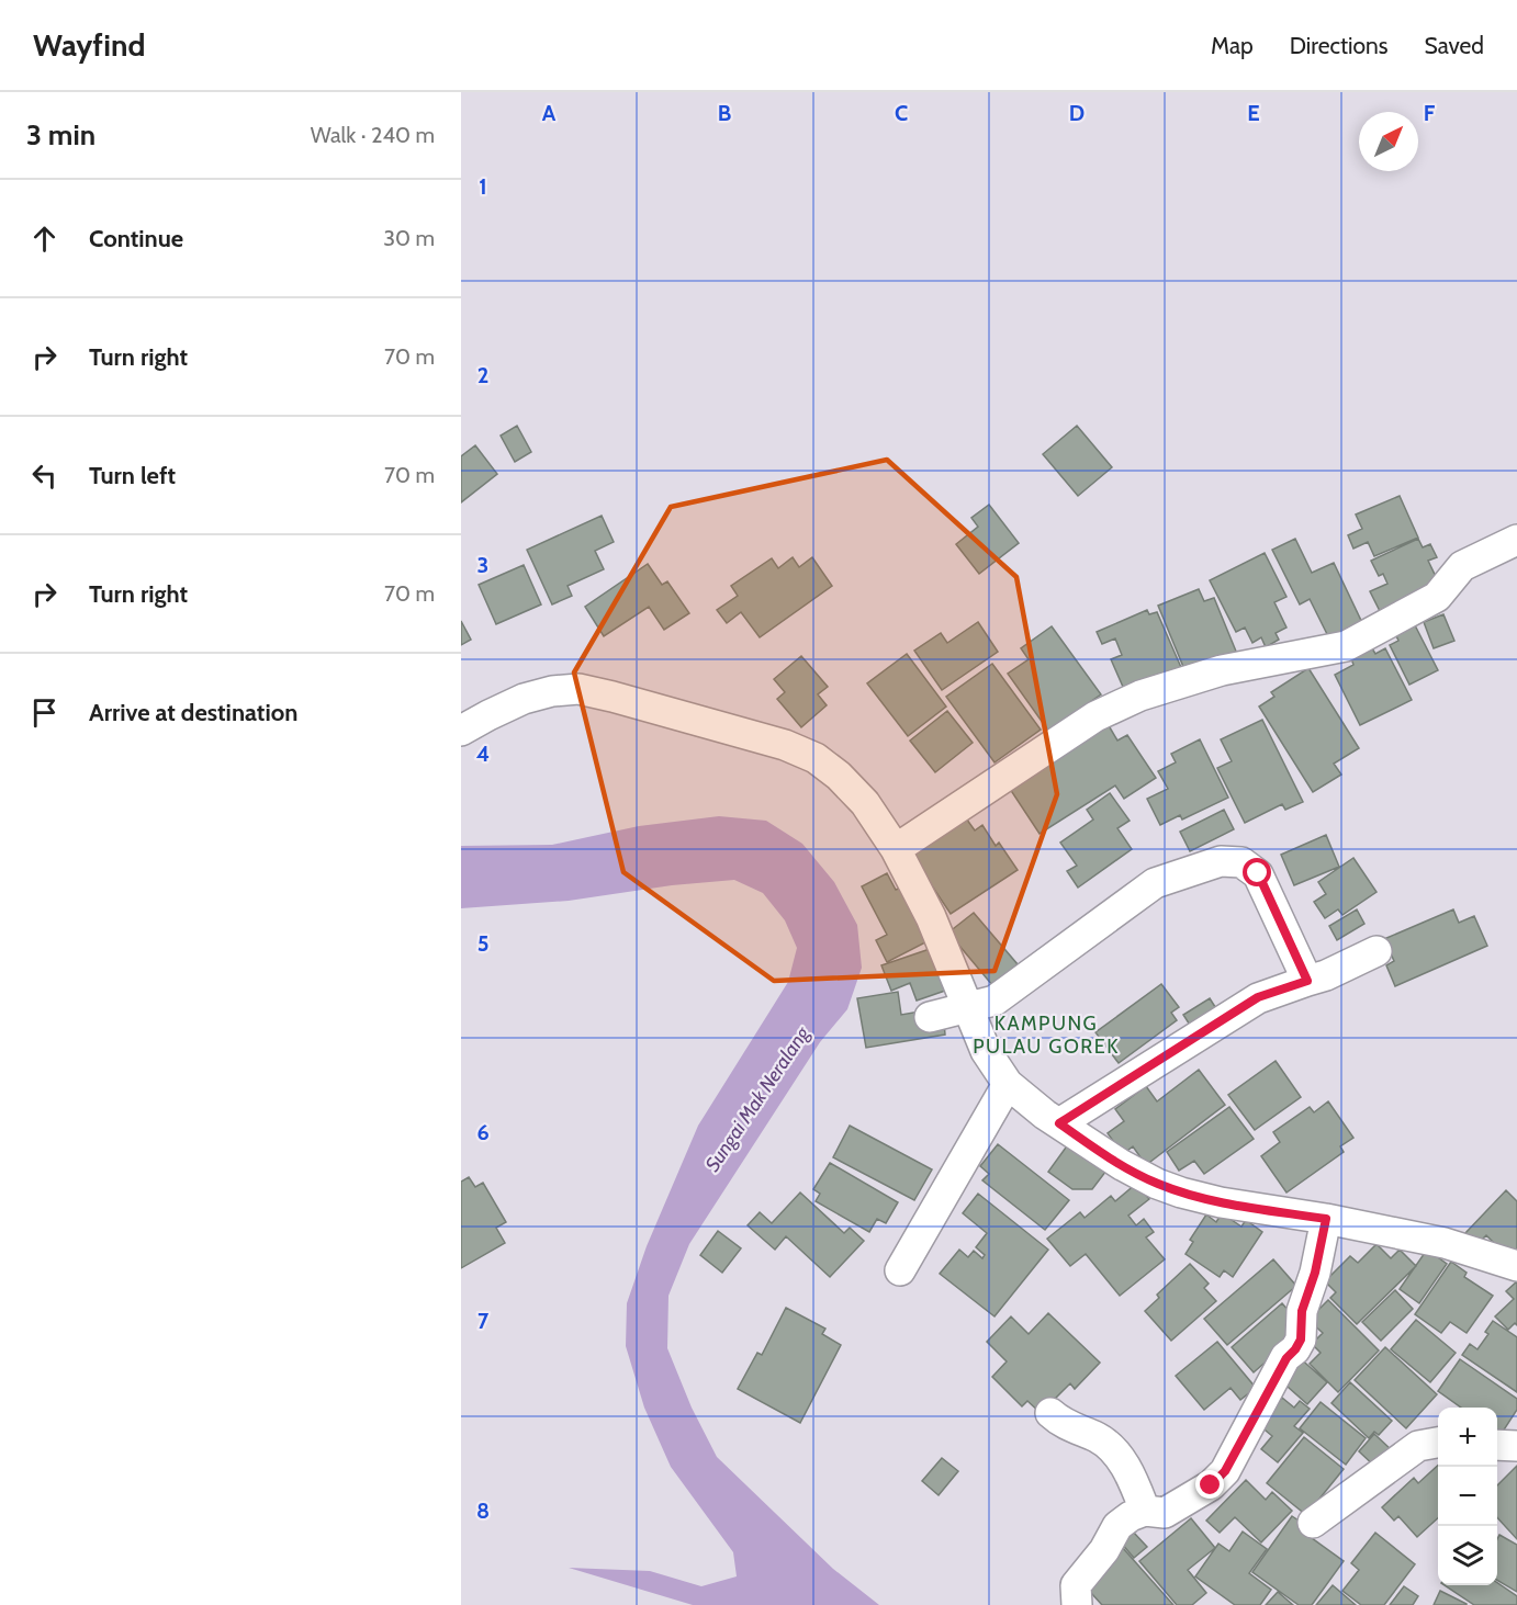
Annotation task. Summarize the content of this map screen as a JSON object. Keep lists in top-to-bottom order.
{
  "districts": ["KAMPUNG PULAU GOREK"],
  "water": ["Sungai Mak Neralang"],
  "north": "top right",
  "page": {
    "header": "Wayfind",
    "nav": ["Map", "Directions", "Saved"],
    "heading": ["3 min", "Walk · 240 m"],
    "list": [
      ["Continue", "30 m"],
      ["Turn right", "70 m"],
      ["Turn left", "70 m"],
      ["Turn right", "70 m"],
      "Arrive at destination"
    ],
    "map_buttons": ["+", "−"]
  },
  "grid": {
    "columns": [
      "A",
      "B",
      "C",
      "D",
      "E",
      "F"
    ],
    "rows": [
      "1",
      "2",
      "3",
      "4",
      "5",
      "6",
      "7",
      "8"
    ]
  }
}
